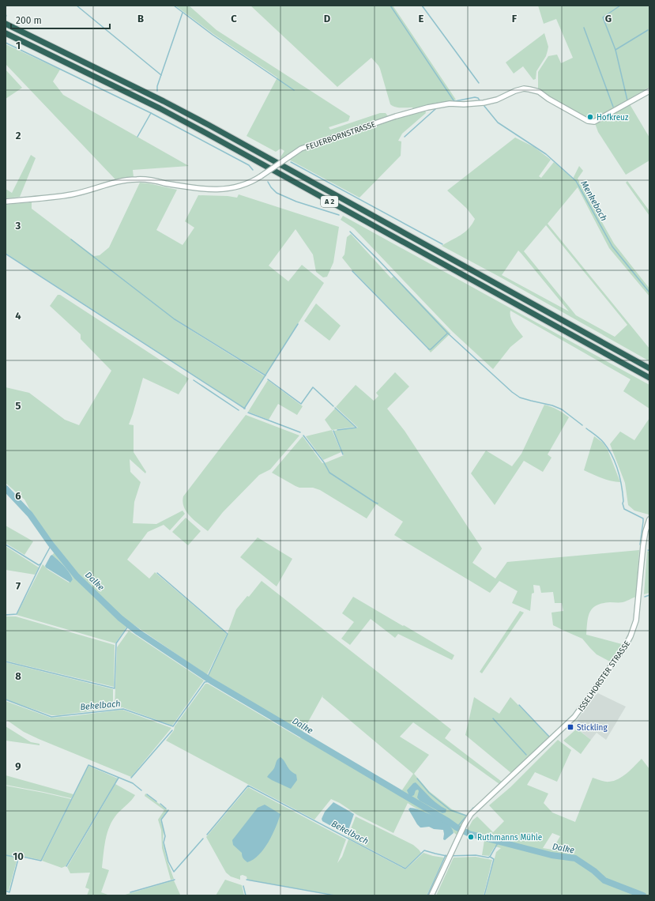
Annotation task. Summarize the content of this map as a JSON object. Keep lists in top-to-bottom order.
{
  "streets": {
    "highway": ["A 2"],
    "street": ["FEUERBORNSTRASSE", "ISSELHORSTER STRASSE"]
  },
  "water": ["Menkebach", "Dalke", "Bekelbach"],
  "places": {
    "other": ["Hofkreuz", "Ruthmanns Mühle"],
    "transit": ["Stickling"]
  },
  "scale_bar": "200 m",
  "grid": {
    "columns": [
      "B",
      "C",
      "D",
      "E",
      "F",
      "G"
    ],
    "rows": [
      "1",
      "2",
      "3",
      "4",
      "5",
      "6",
      "7",
      "8",
      "9",
      "10"
    ]
  }
}
